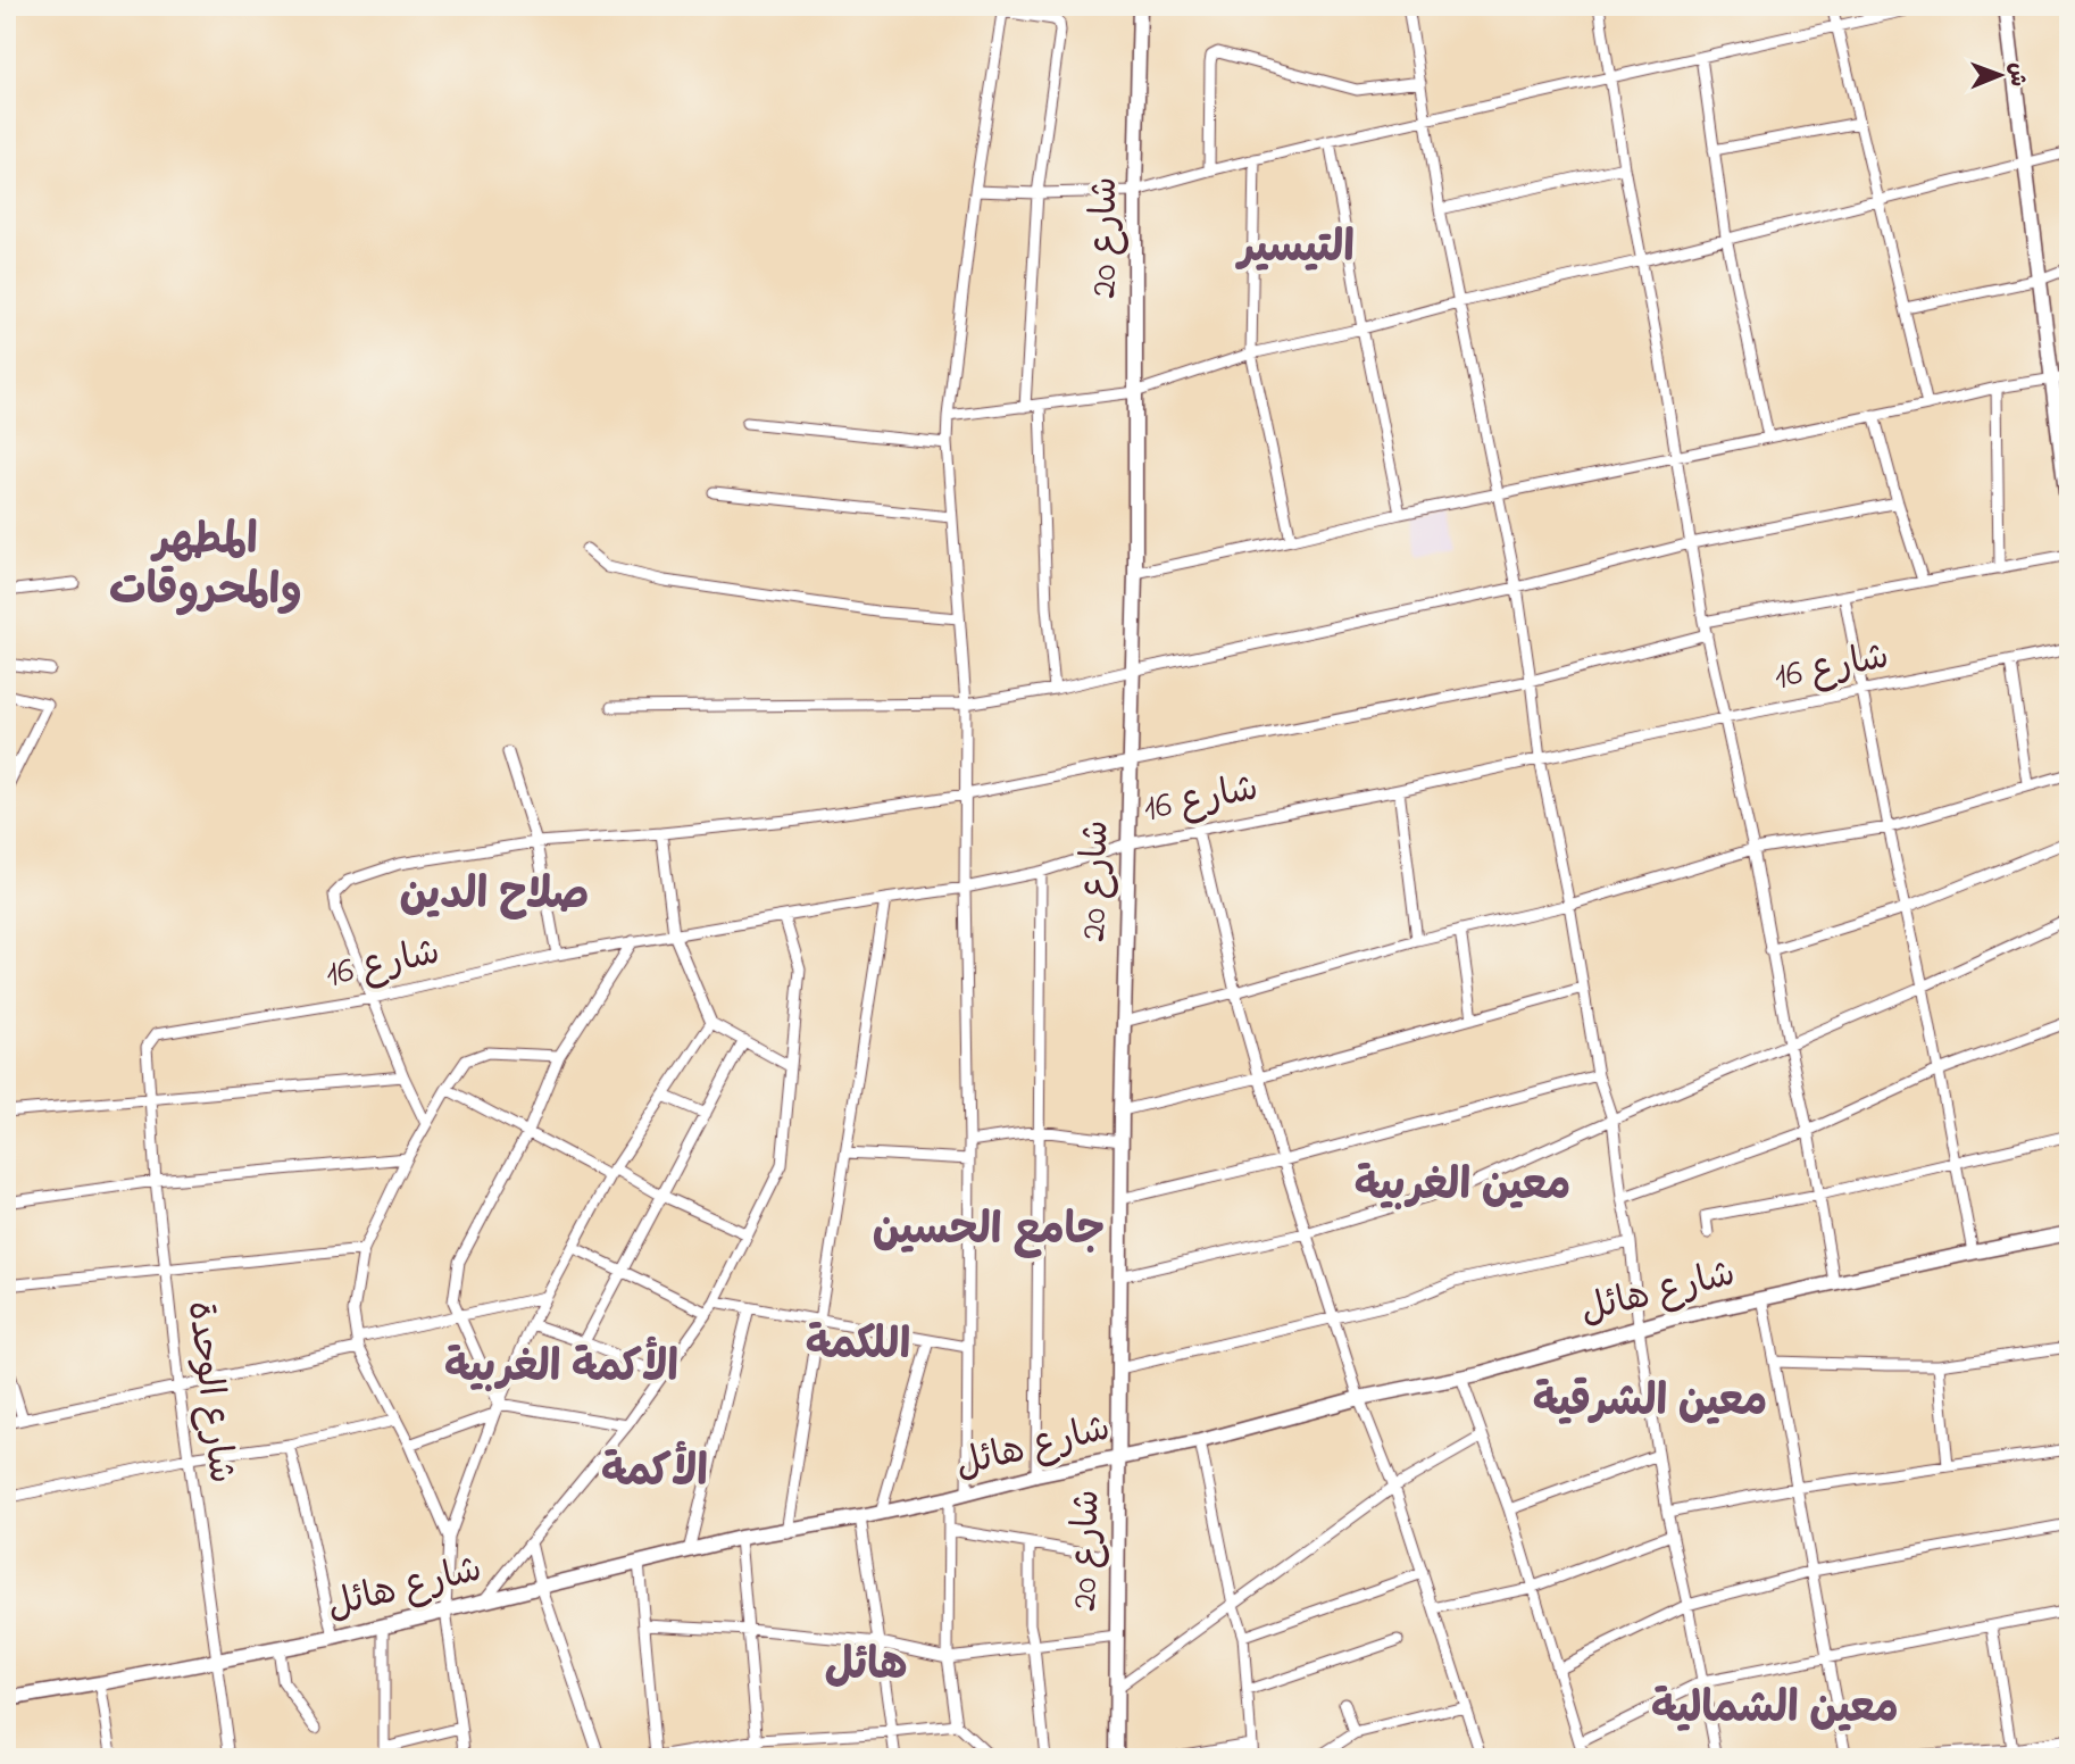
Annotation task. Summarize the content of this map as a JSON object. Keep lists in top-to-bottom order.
{
  "streets": {
    "street": [
      "شارع 20",
      "شارع 16",
      "شارع هائل",
      "شارع الوحدة"
    ]
  },
  "crossings": [
    ["شارع 20", "شارع 16"],
    ["شارع 20", "شارع هائل"],
    ["شارع 16", "شارع الوحدة"],
    ["شارع هائل", "شارع الوحدة"]
  ],
  "districts": [
    "التيسير",
    "المطهر والمحروقات",
    "صلاح الدين",
    "معين الغربية",
    "جامع الحسين",
    "اللكمة",
    "الأكمة الغربية",
    "معين الشرقية",
    "الأكمة",
    "هائل",
    "معين الشمالية"
  ],
  "north": "right"
}
